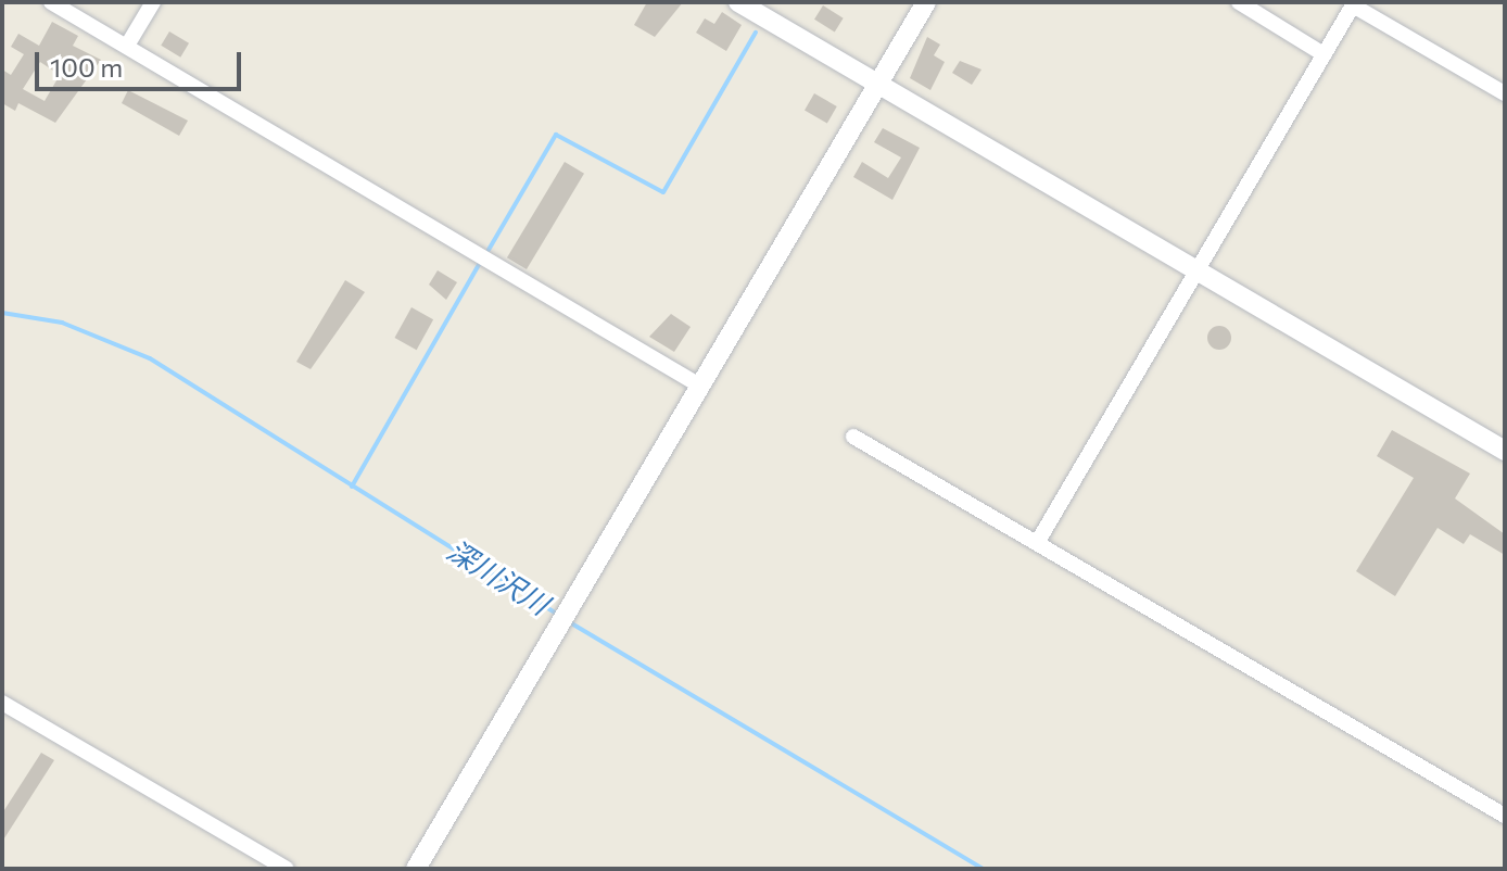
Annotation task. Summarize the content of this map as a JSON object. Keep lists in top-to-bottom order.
{
  "water": ["深川沢川"],
  "scale_bar": "100 m"
}
